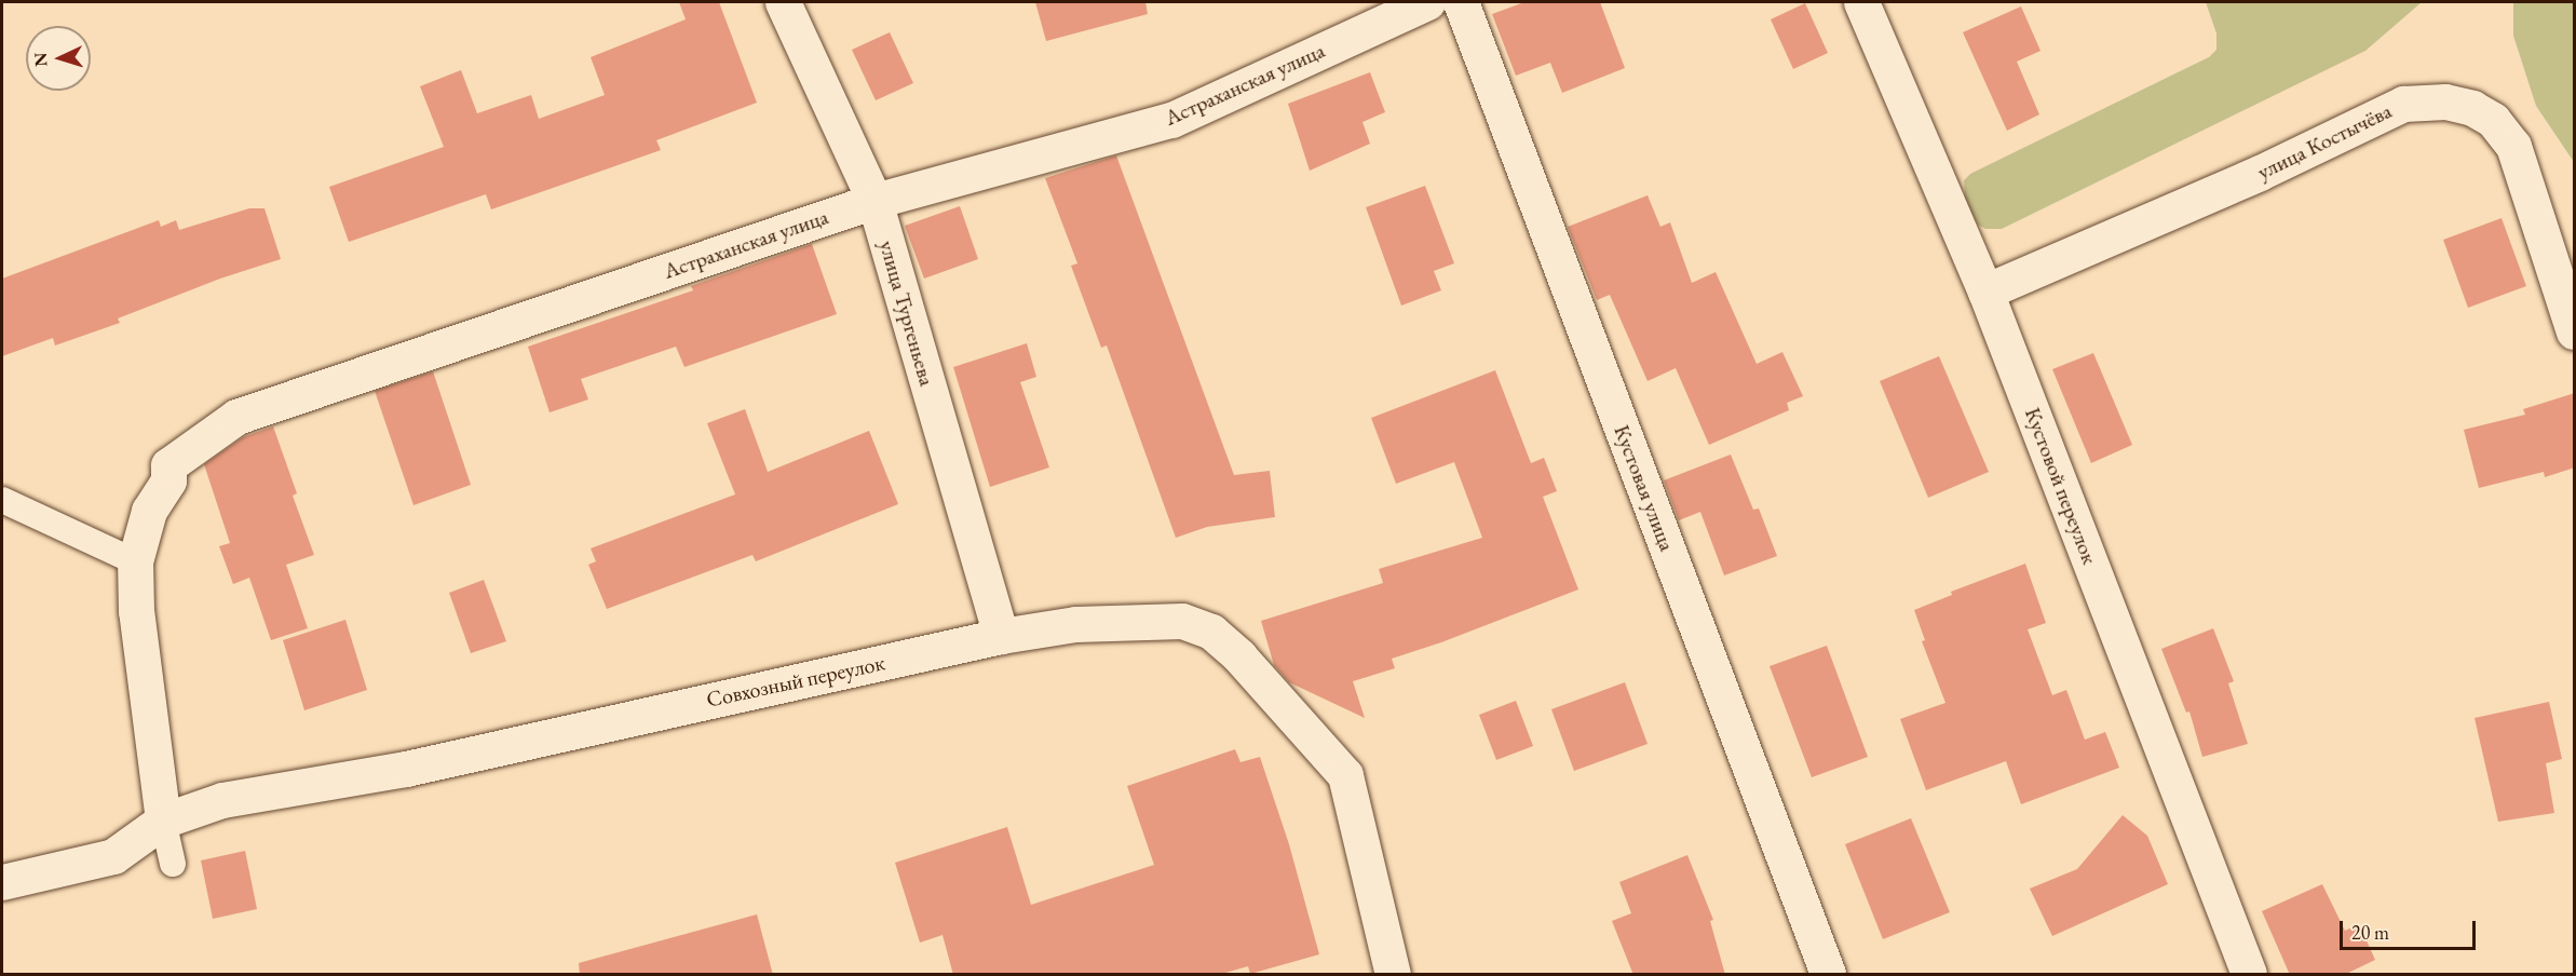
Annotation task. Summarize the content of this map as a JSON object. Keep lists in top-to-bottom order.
{
  "streets": {
    "street": [
      "Астраханская улица",
      "улица Костычёва",
      "улица Тургеньева",
      "Кустовой переулок",
      "Кустовая улица",
      "Совхозный переулок"
    ]
  },
  "crossings": [
    ["Астраханская улица", "улица Тургеньева"],
    ["улица Костычёва", "Кустовой переулок"],
    ["улица Тургеньева", "Совхозный переулок"]
  ],
  "scale_bar": "20 m",
  "north": "left"
}
